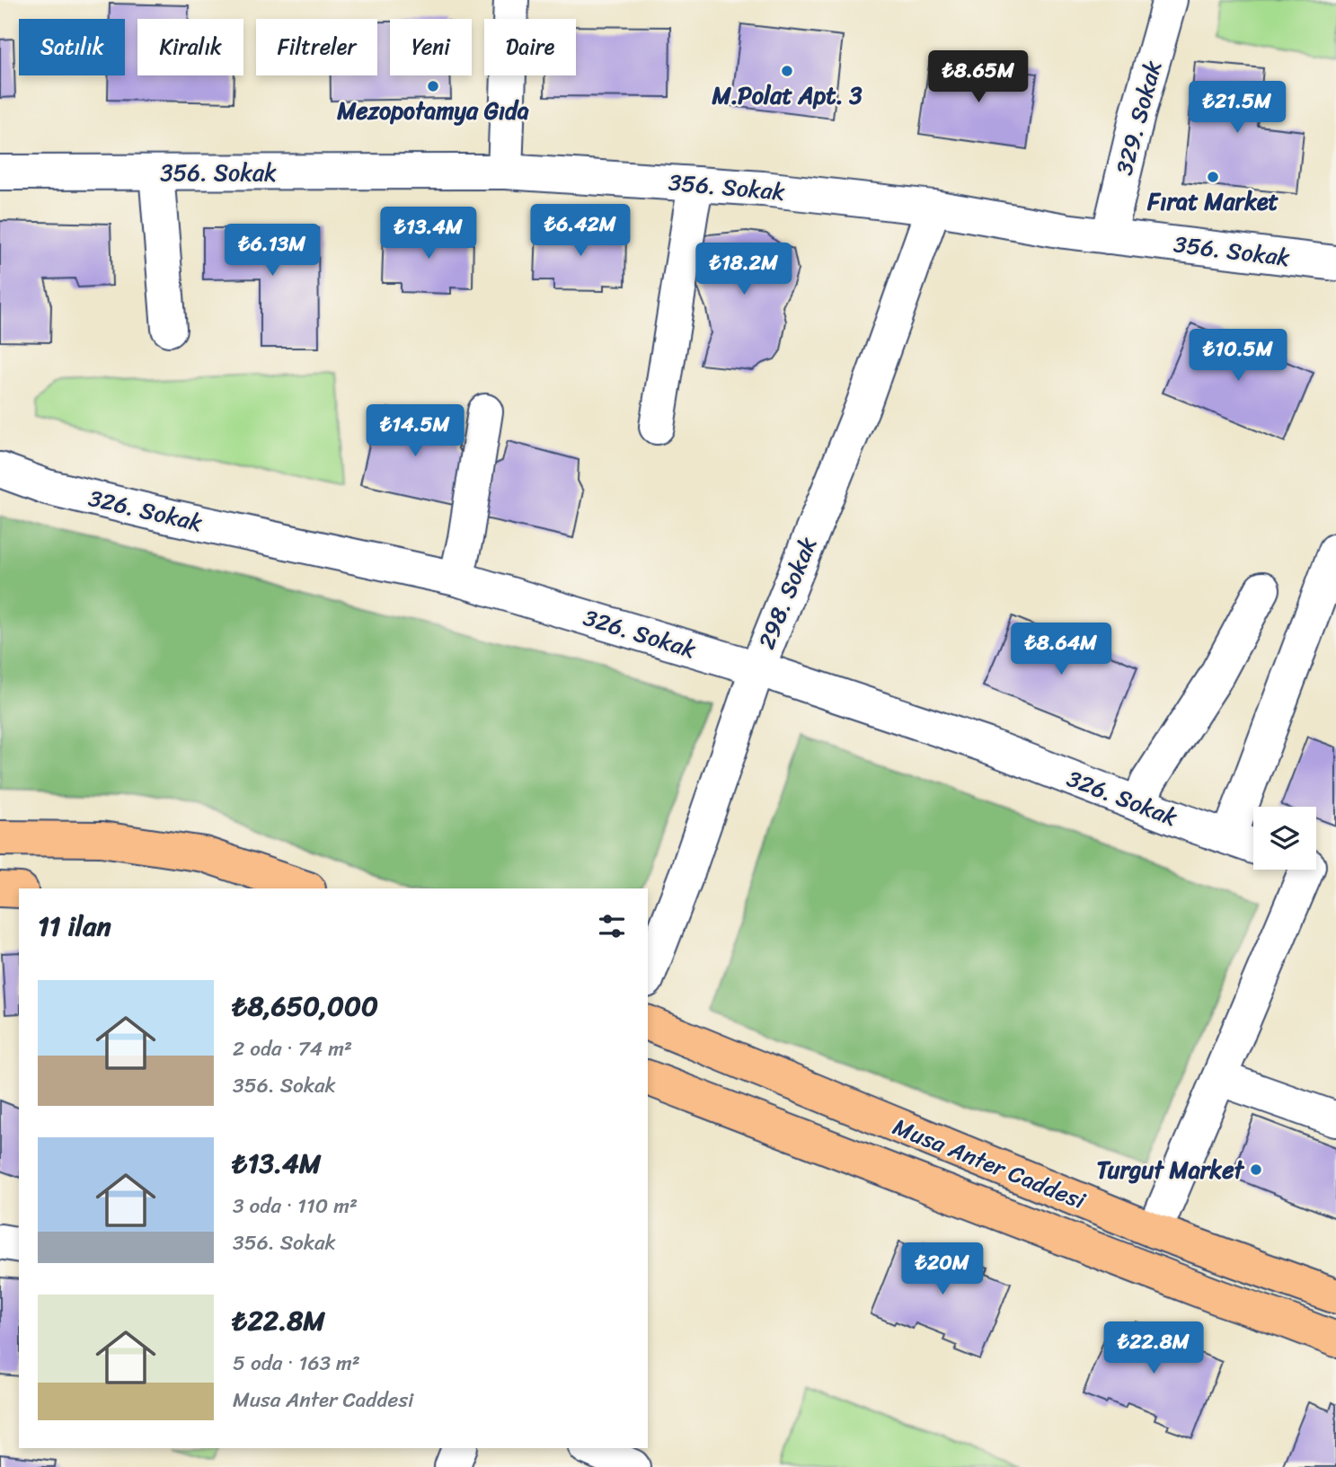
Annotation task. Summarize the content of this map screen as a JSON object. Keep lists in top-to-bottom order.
{
  "streets": {
    "main road": ["Musa Anter Caddesi"],
    "street": [
      "329. Sokak",
      "356. Sokak",
      "326. Sokak",
      "298. Sokak"
    ]
  },
  "crossings": [
    ["329. Sokak", "356. Sokak"],
    ["356. Sokak", "298. Sokak"],
    ["326. Sokak", "298. Sokak"]
  ],
  "places": [
    "M.Polat Apt. 3",
    "Mezopotamya Gıda",
    "Fırat Market",
    "Turgut Market"
  ],
  "page": {
    "chip": [
      "Satılık",
      "Kiralık",
      "Filtreler",
      "Yeni",
      "Daire"
    ],
    "price": [
      "₺8.65M",
      "₺21.5M",
      "₺6.42M",
      "₺13.4M",
      "₺6.13M",
      "₺18.2M",
      "₺10.5M",
      "₺14.5M",
      "₺8.64M",
      "₺20M",
      "₺22.8M"
    ],
    "heading": "11 ilan",
    "list": [
      {
        "name": "₺8,650,000",
        "note": "2 oda · 74 m² · 356. Sokak"
      },
      {
        "name": "₺13.4M",
        "note": "3 oda · 110 m² · 356. Sokak"
      },
      {
        "name": "₺22.8M",
        "note": "5 oda · 163 m² · Musa Anter Caddesi"
      }
    ]
  }
}
